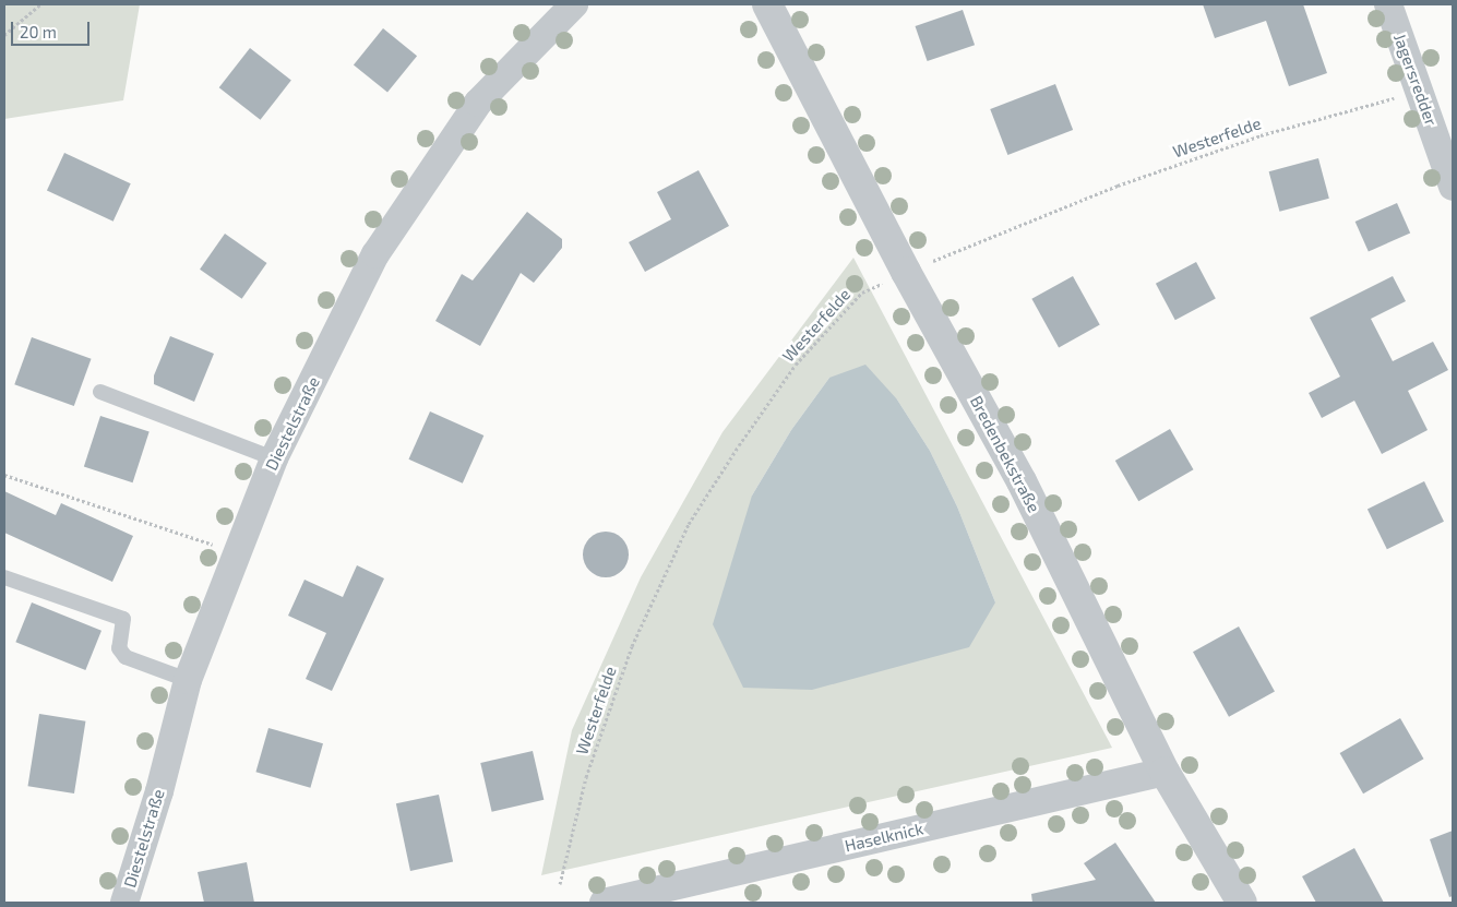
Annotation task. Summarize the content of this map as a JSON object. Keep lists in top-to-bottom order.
{
  "streets": {
    "street": [
      "Jagersredder",
      "Diestelstraße",
      "Bredenbekstraße",
      "Haselknick"
    ],
    "path": ["Westerfelde"]
  },
  "crossings": [
    ["Jagersredder", "Westerfelde"],
    ["Westerfelde", "Bredenbekstraße"],
    ["Bredenbekstraße", "Haselknick"]
  ],
  "scale_bar": "20 m"
}
